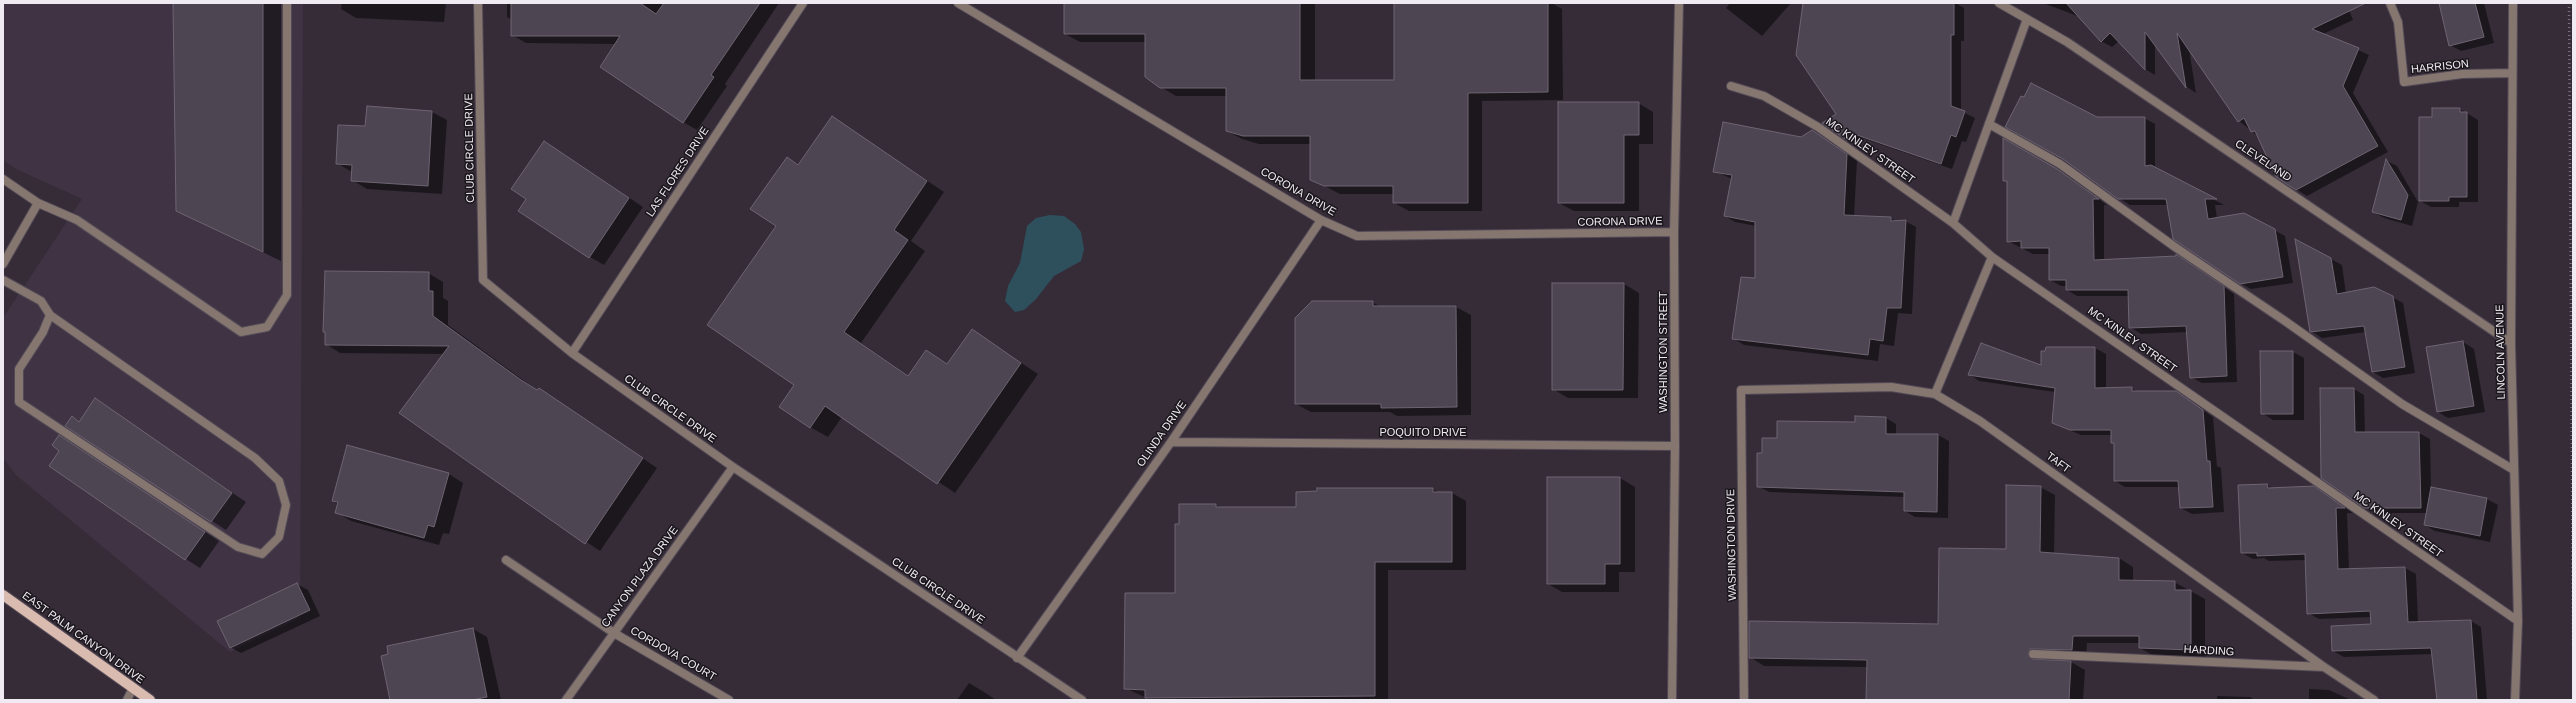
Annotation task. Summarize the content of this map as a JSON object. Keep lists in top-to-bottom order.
{
  "streets": {
    "main road": ["EAST PALM CANYON DRIVE"],
    "street": [
      "HARRISON",
      "CLUB CIRCLE DRIVE",
      "MC KINLEY STREET",
      "CLEVELAND",
      "LAS FLORES DRIVE",
      "CORONA DRIVE",
      "WASHINGTON STREET",
      "LINCOLN AVENUE",
      "POQUITO DRIVE",
      "OLINDA DRIVE",
      "TAFT",
      "WASHINGTON DRIVE",
      "CANYON PLAZA DRIVE",
      "HARDING",
      "CORDOVA COURT"
    ]
  },
  "crossings": [
    ["HARRISON", "LINCOLN AVENUE"],
    ["CLUB CIRCLE DRIVE", "LAS FLORES DRIVE"],
    ["CLUB CIRCLE DRIVE", "OLINDA DRIVE"],
    ["CLUB CIRCLE DRIVE", "CANYON PLAZA DRIVE"],
    ["MC KINLEY STREET", "LINCOLN AVENUE"],
    ["CLEVELAND", "LINCOLN AVENUE"],
    ["CORONA DRIVE", "WASHINGTON STREET"],
    ["CORONA DRIVE", "OLINDA DRIVE"],
    ["WASHINGTON STREET", "POQUITO DRIVE"],
    ["POQUITO DRIVE", "OLINDA DRIVE"],
    ["TAFT", "WASHINGTON DRIVE"],
    ["TAFT", "HARDING"],
    ["CANYON PLAZA DRIVE", "CORDOVA COURT"]
  ]
}
